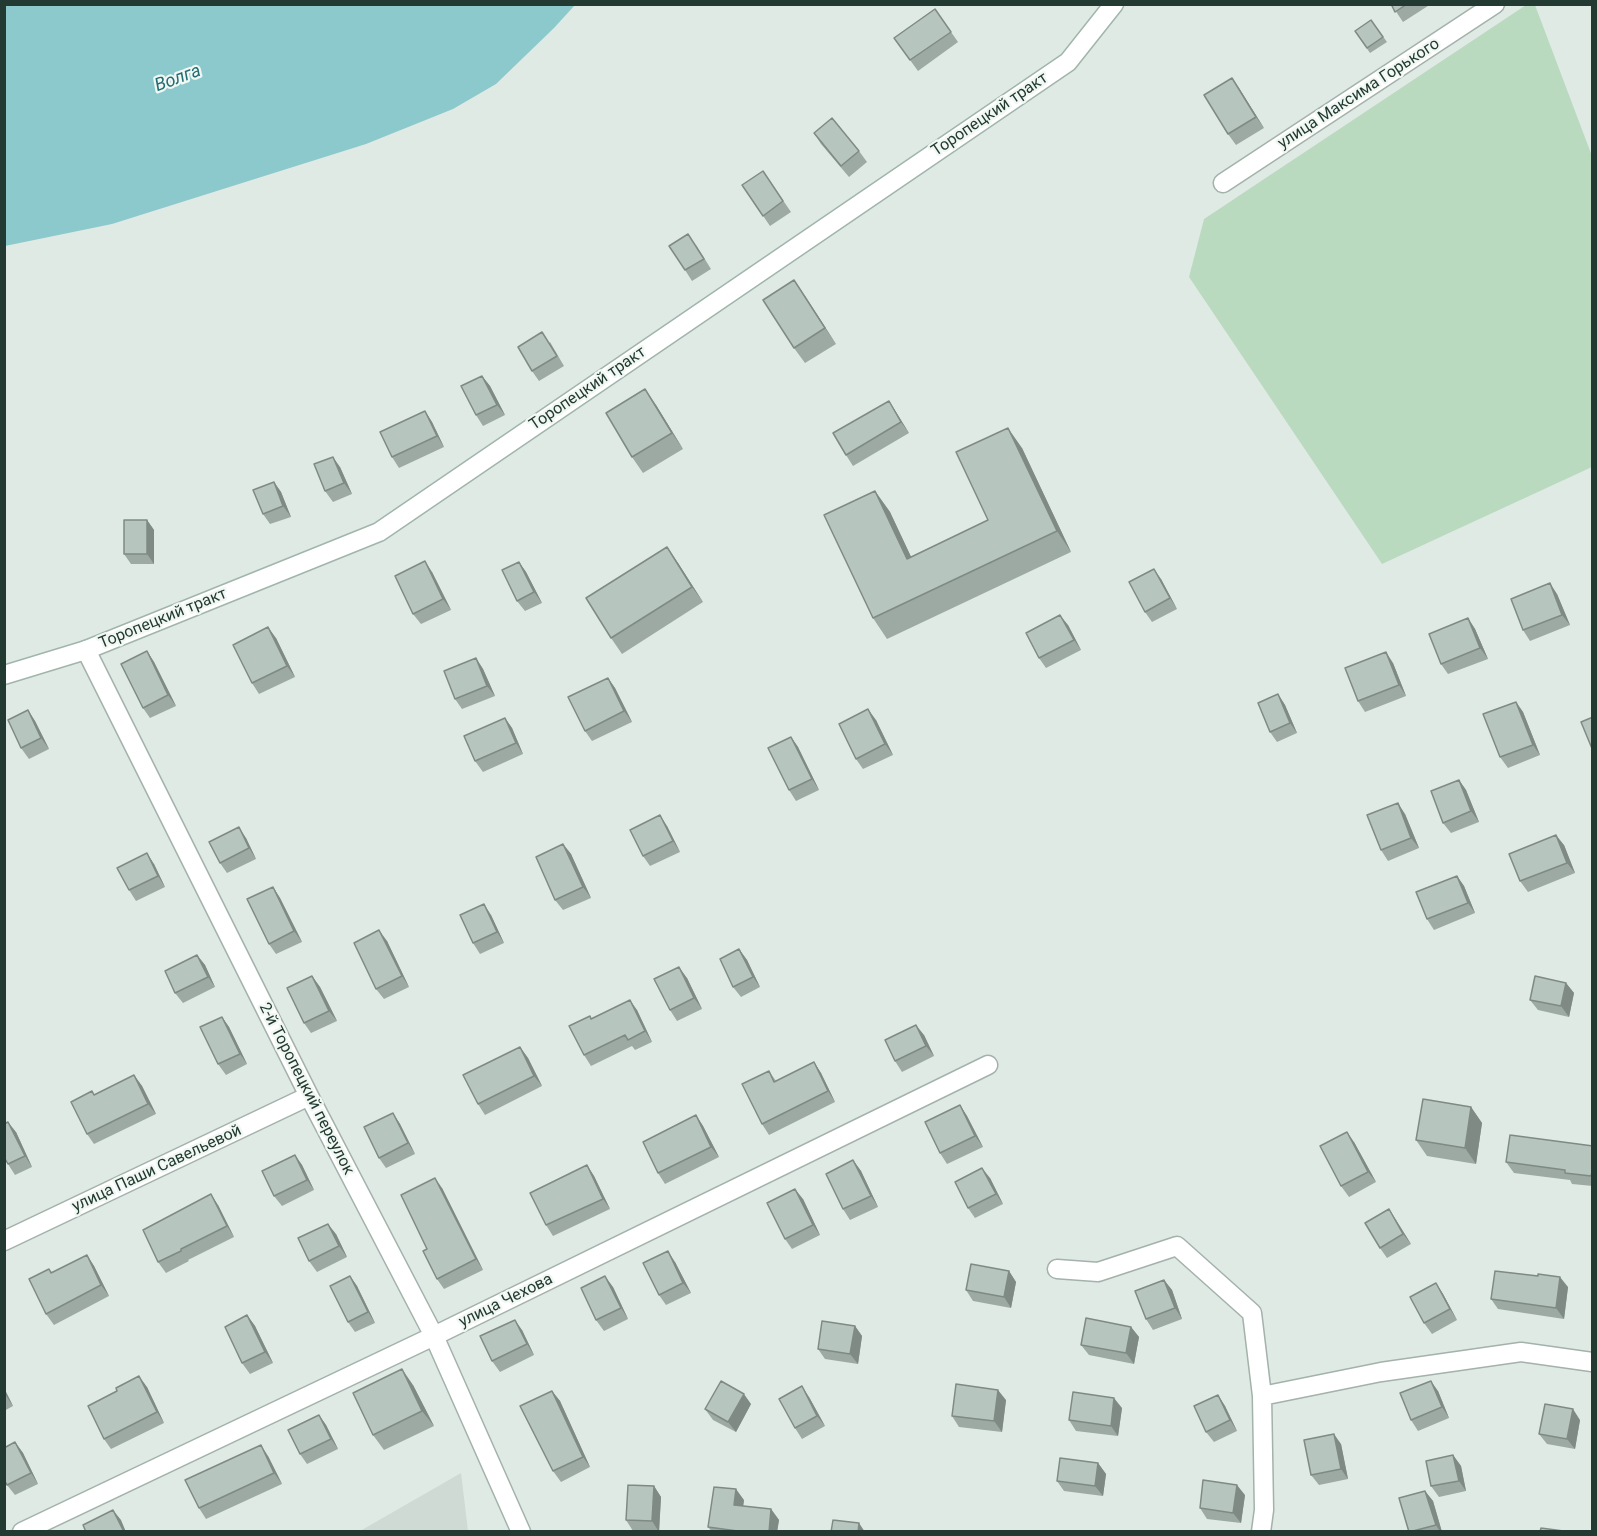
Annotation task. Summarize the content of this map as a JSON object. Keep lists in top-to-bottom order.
{
  "streets": {
    "street": [
      "улица Максима Горького",
      "Торопецкий тракт",
      "2-й Торопецкий переулок",
      "улица Паши Савельевой",
      "улица Чехова"
    ]
  },
  "crossings": [
    ["Торопецкий тракт", "2-й Торопецкий переулок"],
    ["2-й Торопецкий переулок", "улица Паши Савельевой"],
    ["2-й Торопецкий переулок", "улица Чехова"]
  ],
  "water": ["Волга"]
}
